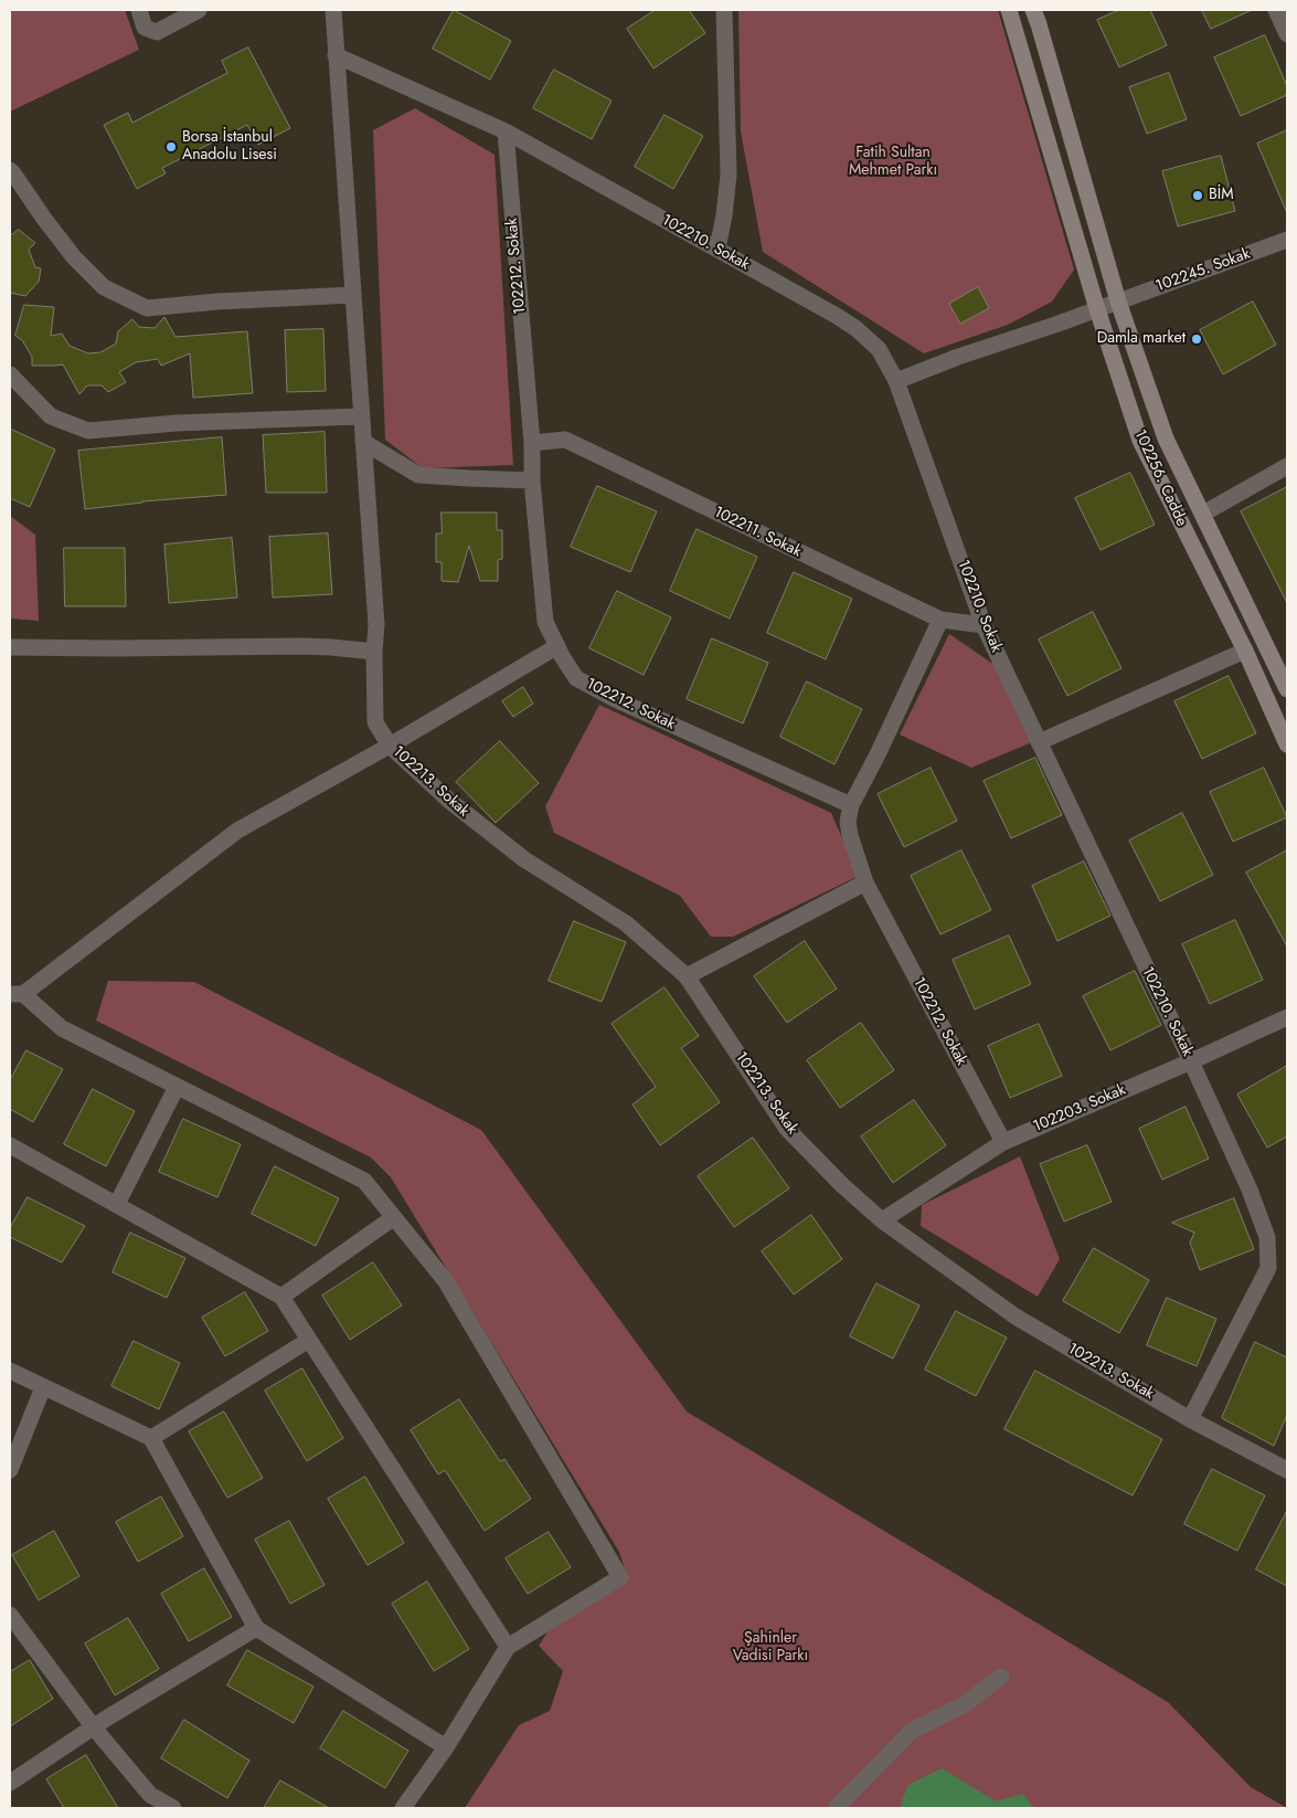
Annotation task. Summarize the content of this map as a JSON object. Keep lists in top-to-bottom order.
{
  "streets": {
    "street": [
      "102210. Sokak",
      "102212. Sokak",
      "102245. Sokak",
      "102256. Cadde",
      "102211. Sokak",
      "102213. Sokak",
      "102203. Sokak"
    ]
  },
  "crossings": [
    ["102210. Sokak", "102212. Sokak"],
    ["102210. Sokak", "102245. Sokak"],
    ["102210. Sokak", "102211. Sokak"],
    ["102210. Sokak", "102213. Sokak"],
    ["102210. Sokak", "102203. Sokak"],
    ["102212. Sokak", "102211. Sokak"],
    ["102212. Sokak", "102203. Sokak"],
    ["102245. Sokak", "102256. Cadde"],
    ["102213. Sokak", "102203. Sokak"]
  ],
  "parks": ["Fatih Sultan Mehmet Parkı", "Şahinler Vadisi Parkı"],
  "places": ["Borsa İstanbul Anadolu Lisesi", "BİM", "Damla market"]
}
